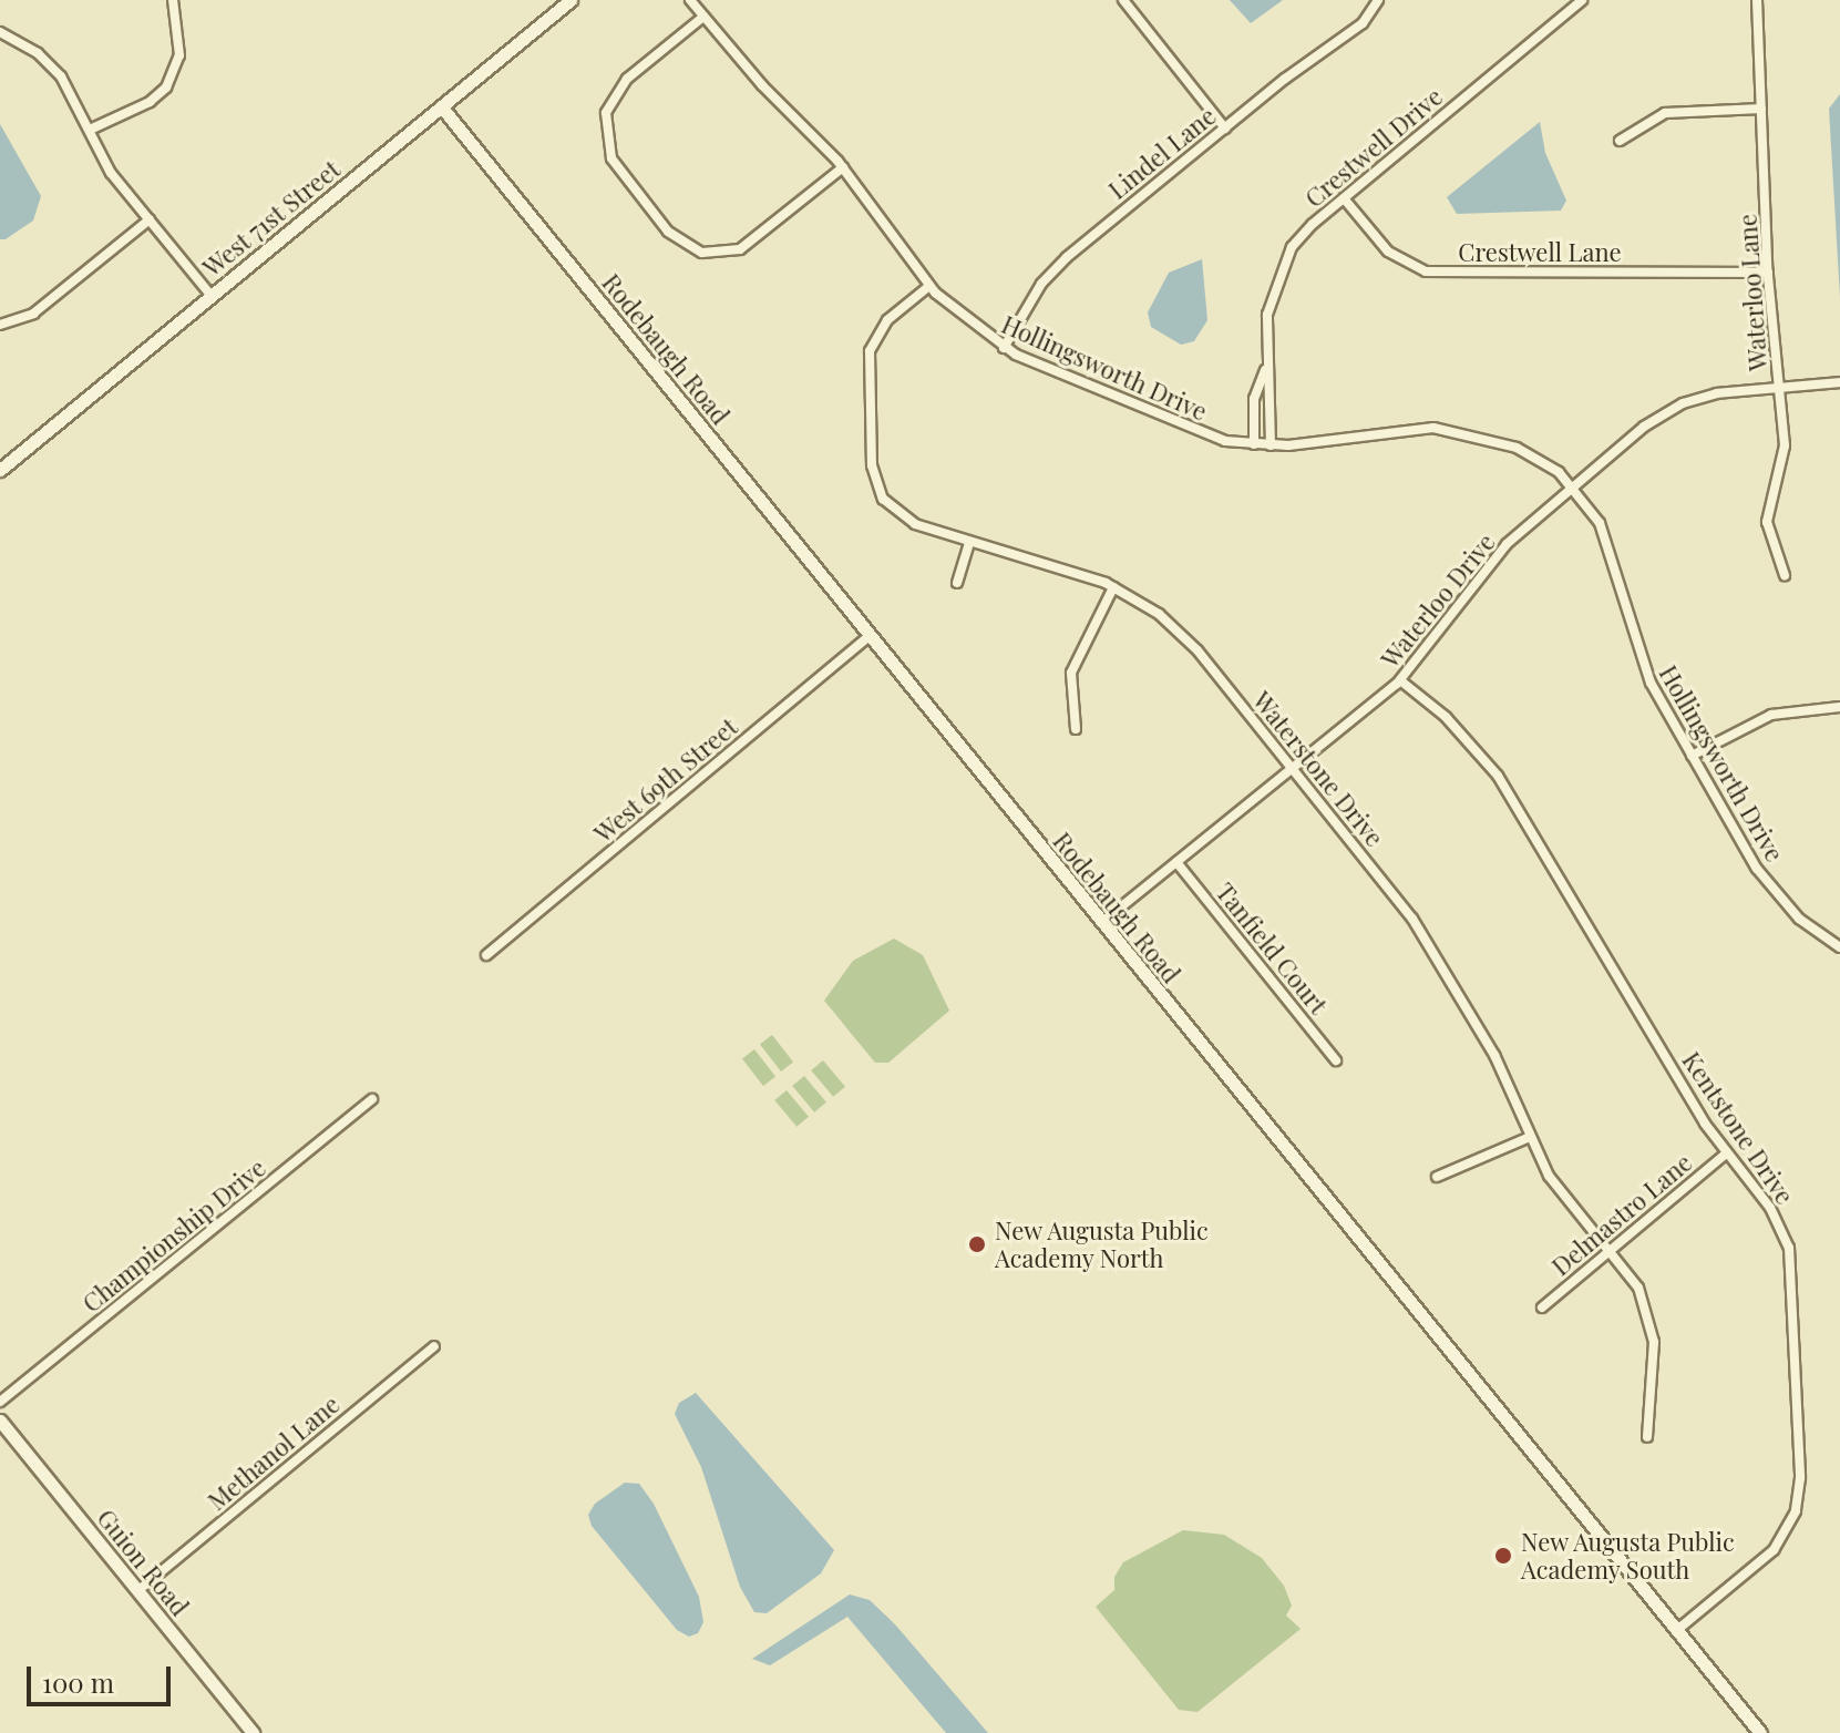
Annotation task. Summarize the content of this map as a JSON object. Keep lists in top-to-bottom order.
{
  "streets": {
    "street": [
      "Crestwell Drive",
      "Lindel Lane",
      "West 71st Street",
      "Crestwell Lane",
      "Waterloo Lane",
      "Rodebaugh Road",
      "Hollingsworth Drive",
      "Waterloo Drive",
      "Waterstone Drive",
      "West 69th Street",
      "Tanfield Court",
      "Kentstone Drive",
      "Delmastro Lane",
      "Championship Drive",
      "Methanol Lane",
      "Guion Road"
    ]
  },
  "crossings": [
    ["Crestwell Drive", "Crestwell Lane"],
    ["Crestwell Drive", "Hollingsworth Drive"],
    ["Lindel Lane", "Hollingsworth Drive"],
    ["West 71st Street", "Rodebaugh Road"],
    ["Crestwell Lane", "Waterloo Lane"],
    ["Waterloo Lane", "Waterloo Drive"],
    ["Rodebaugh Road", "Waterloo Drive"],
    ["Rodebaugh Road", "West 69th Street"],
    ["Rodebaugh Road", "Kentstone Drive"],
    ["Hollingsworth Drive", "Waterloo Drive"],
    ["Hollingsworth Drive", "Waterstone Drive"],
    ["Waterloo Drive", "Waterstone Drive"],
    ["Waterloo Drive", "Tanfield Court"],
    ["Waterloo Drive", "Kentstone Drive"],
    ["Waterstone Drive", "Delmastro Lane"],
    ["Kentstone Drive", "Delmastro Lane"],
    ["Methanol Lane", "Guion Road"]
  ],
  "places": ["New Augusta Public Academy North", "New Augusta Public Academy South"],
  "scale_bar": "100 m"
}
